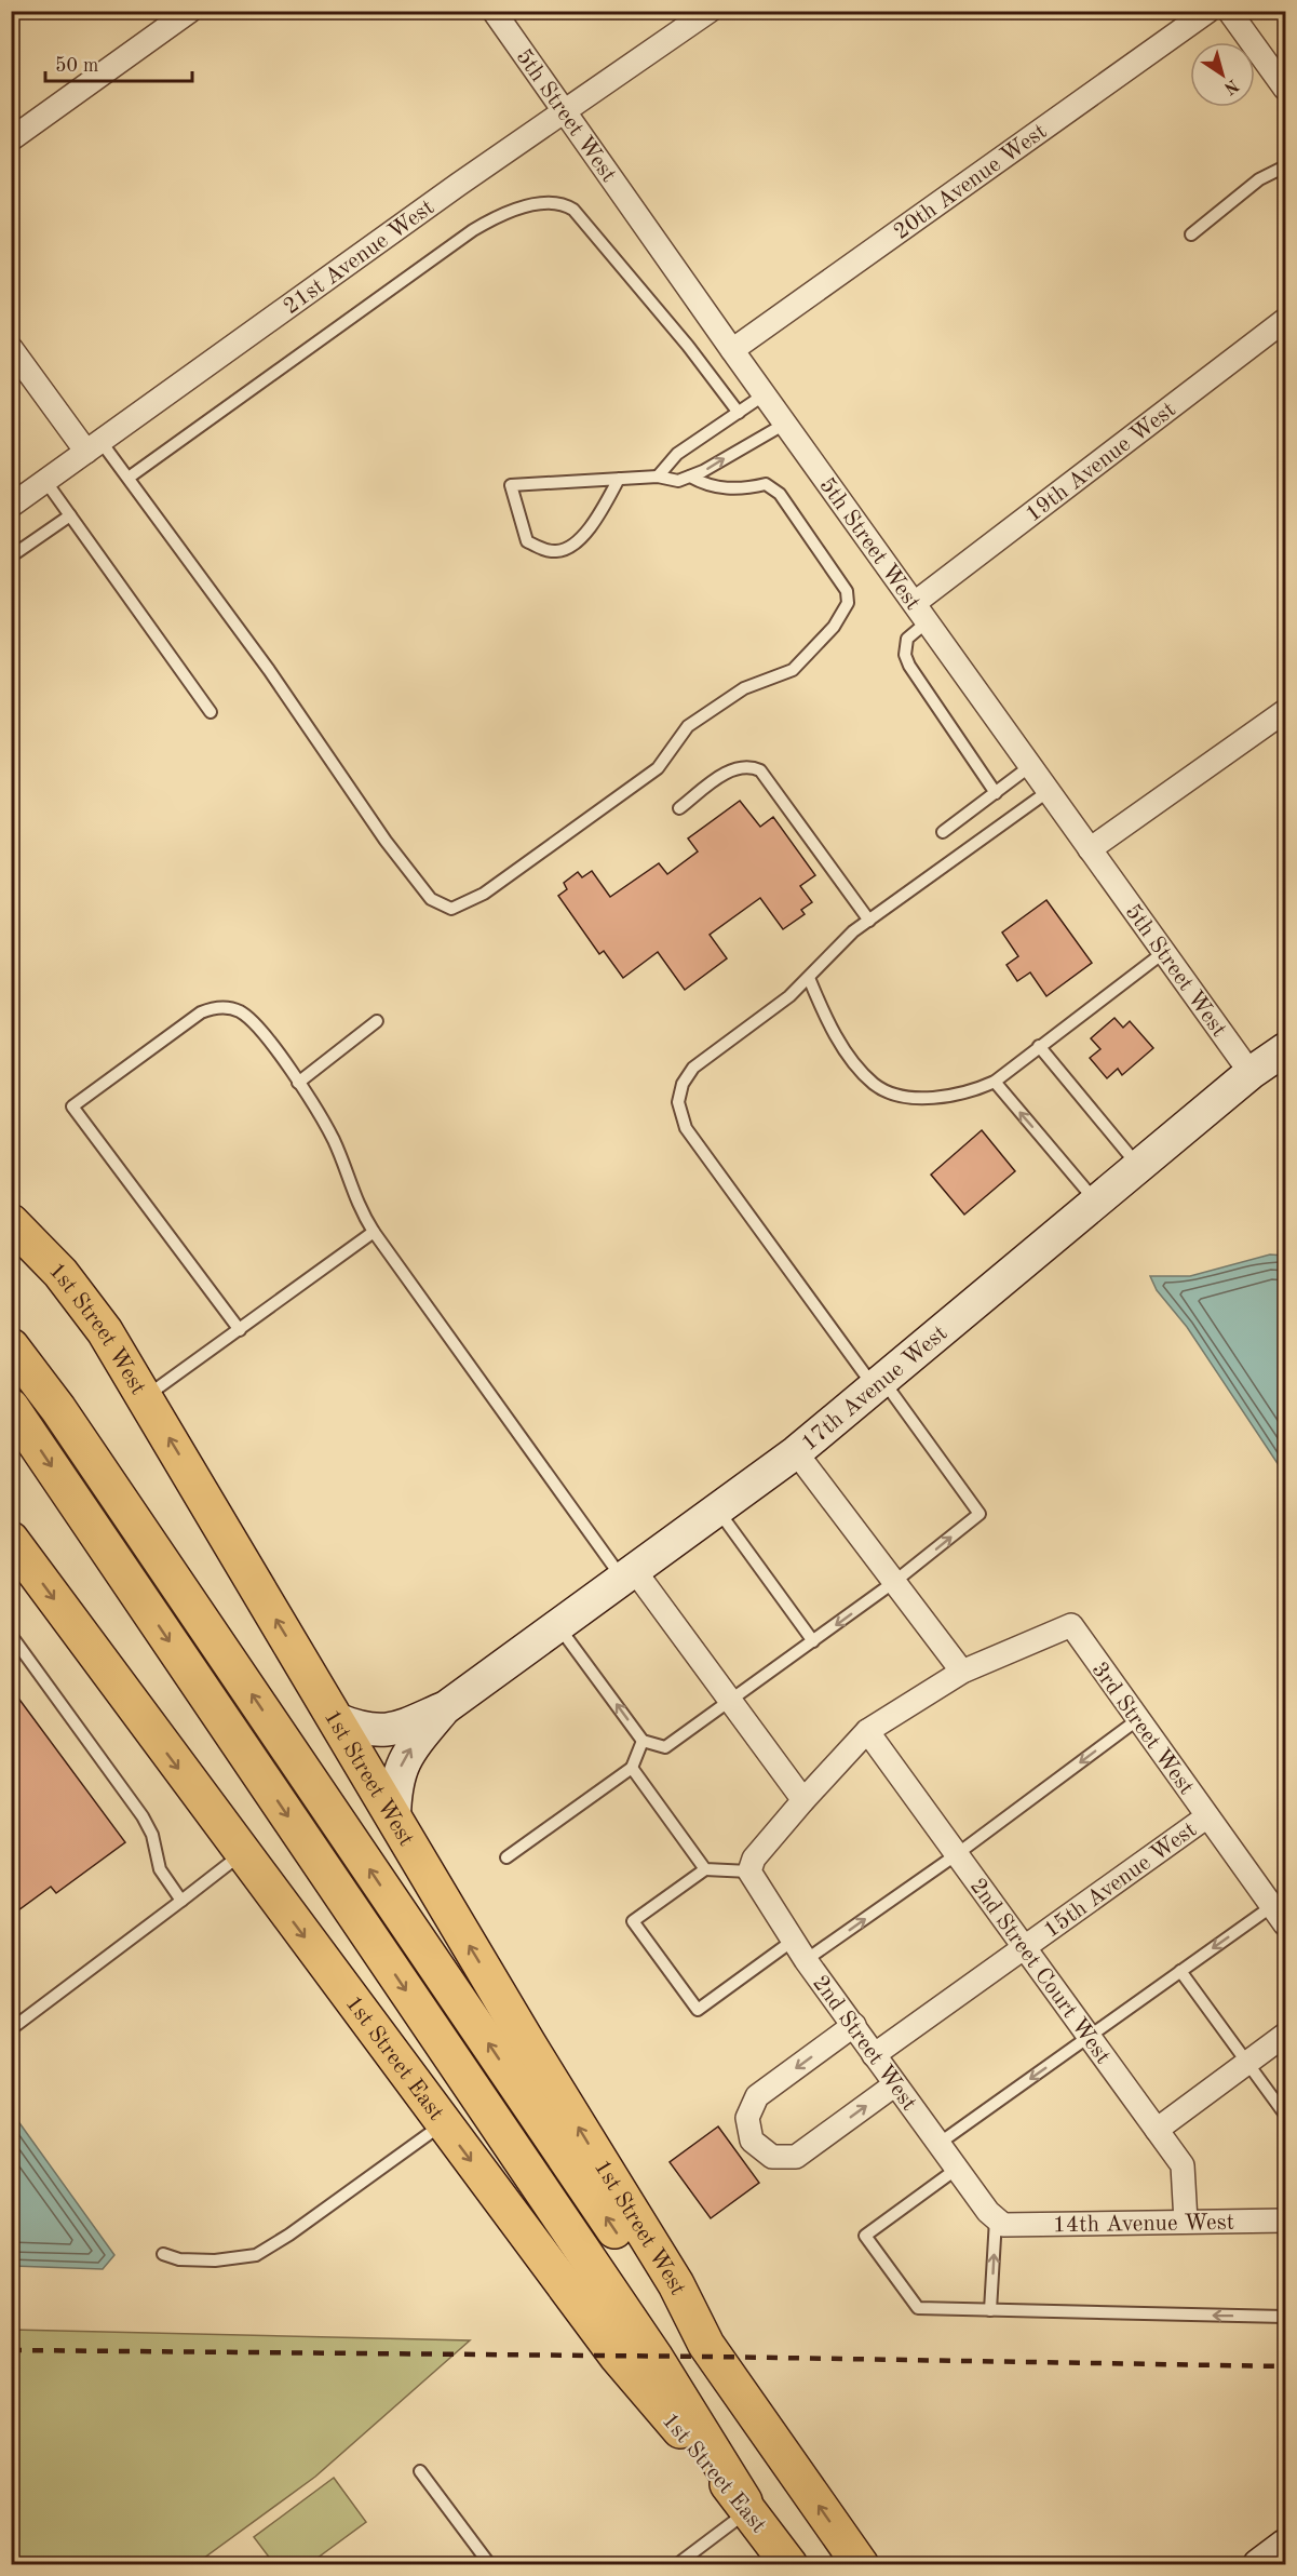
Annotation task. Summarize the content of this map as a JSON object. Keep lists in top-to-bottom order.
{
  "streets": {
    "main road": ["1st Street West", "1st Street East"],
    "street": [
      "5th Street West",
      "20th Avenue West",
      "21st Avenue West",
      "19th Avenue West",
      "17th Avenue West",
      "3rd Street West",
      "15th Avenue West",
      "2nd Street Court West",
      "2nd Street West",
      "14th Avenue West"
    ]
  },
  "crossings": [
    ["5th Street West", "20th Avenue West"],
    ["5th Street West", "21st Avenue West"],
    ["5th Street West", "19th Avenue West"],
    ["5th Street West", "17th Avenue West"],
    ["1st Street West", "17th Avenue West"],
    ["3rd Street West", "15th Avenue West"],
    ["15th Avenue West", "2nd Street Court West"],
    ["15th Avenue West", "2nd Street West"],
    ["2nd Street Court West", "14th Avenue West"],
    ["2nd Street West", "14th Avenue West"]
  ],
  "scale_bar": "50 m",
  "north": "bottom right"
}
